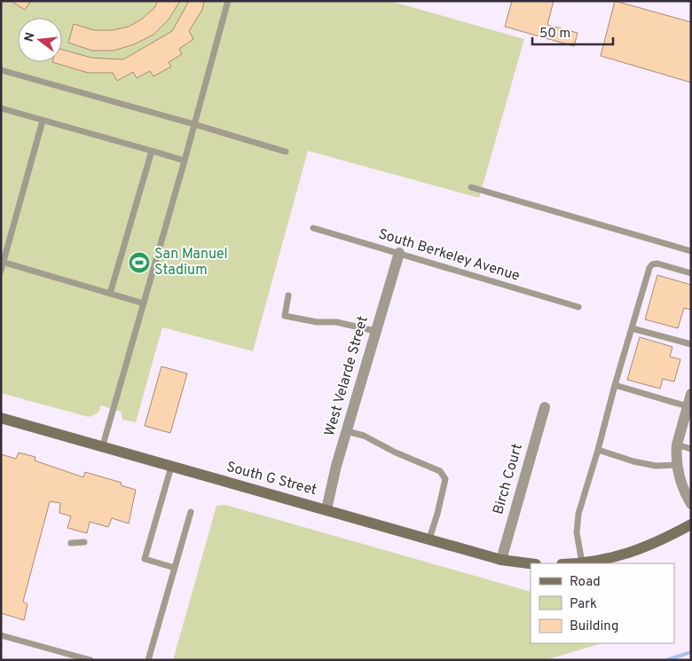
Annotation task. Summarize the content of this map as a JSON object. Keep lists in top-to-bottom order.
{
  "streets": {
    "main road": ["South G Street"],
    "street": ["West Velarde Street", "Birch Court"],
    "lane": ["South Berkeley Avenue"]
  },
  "crossings": [
    ["South Berkeley Avenue", "West Velarde Street"],
    ["West Velarde Street", "South G Street"],
    ["South G Street", "Birch Court"]
  ],
  "places": {
    "sports": ["San Manuel Stadium"]
  },
  "legend": ["Road", "Park", "Building"],
  "scale_bar": "50 m",
  "north": "left"
}
